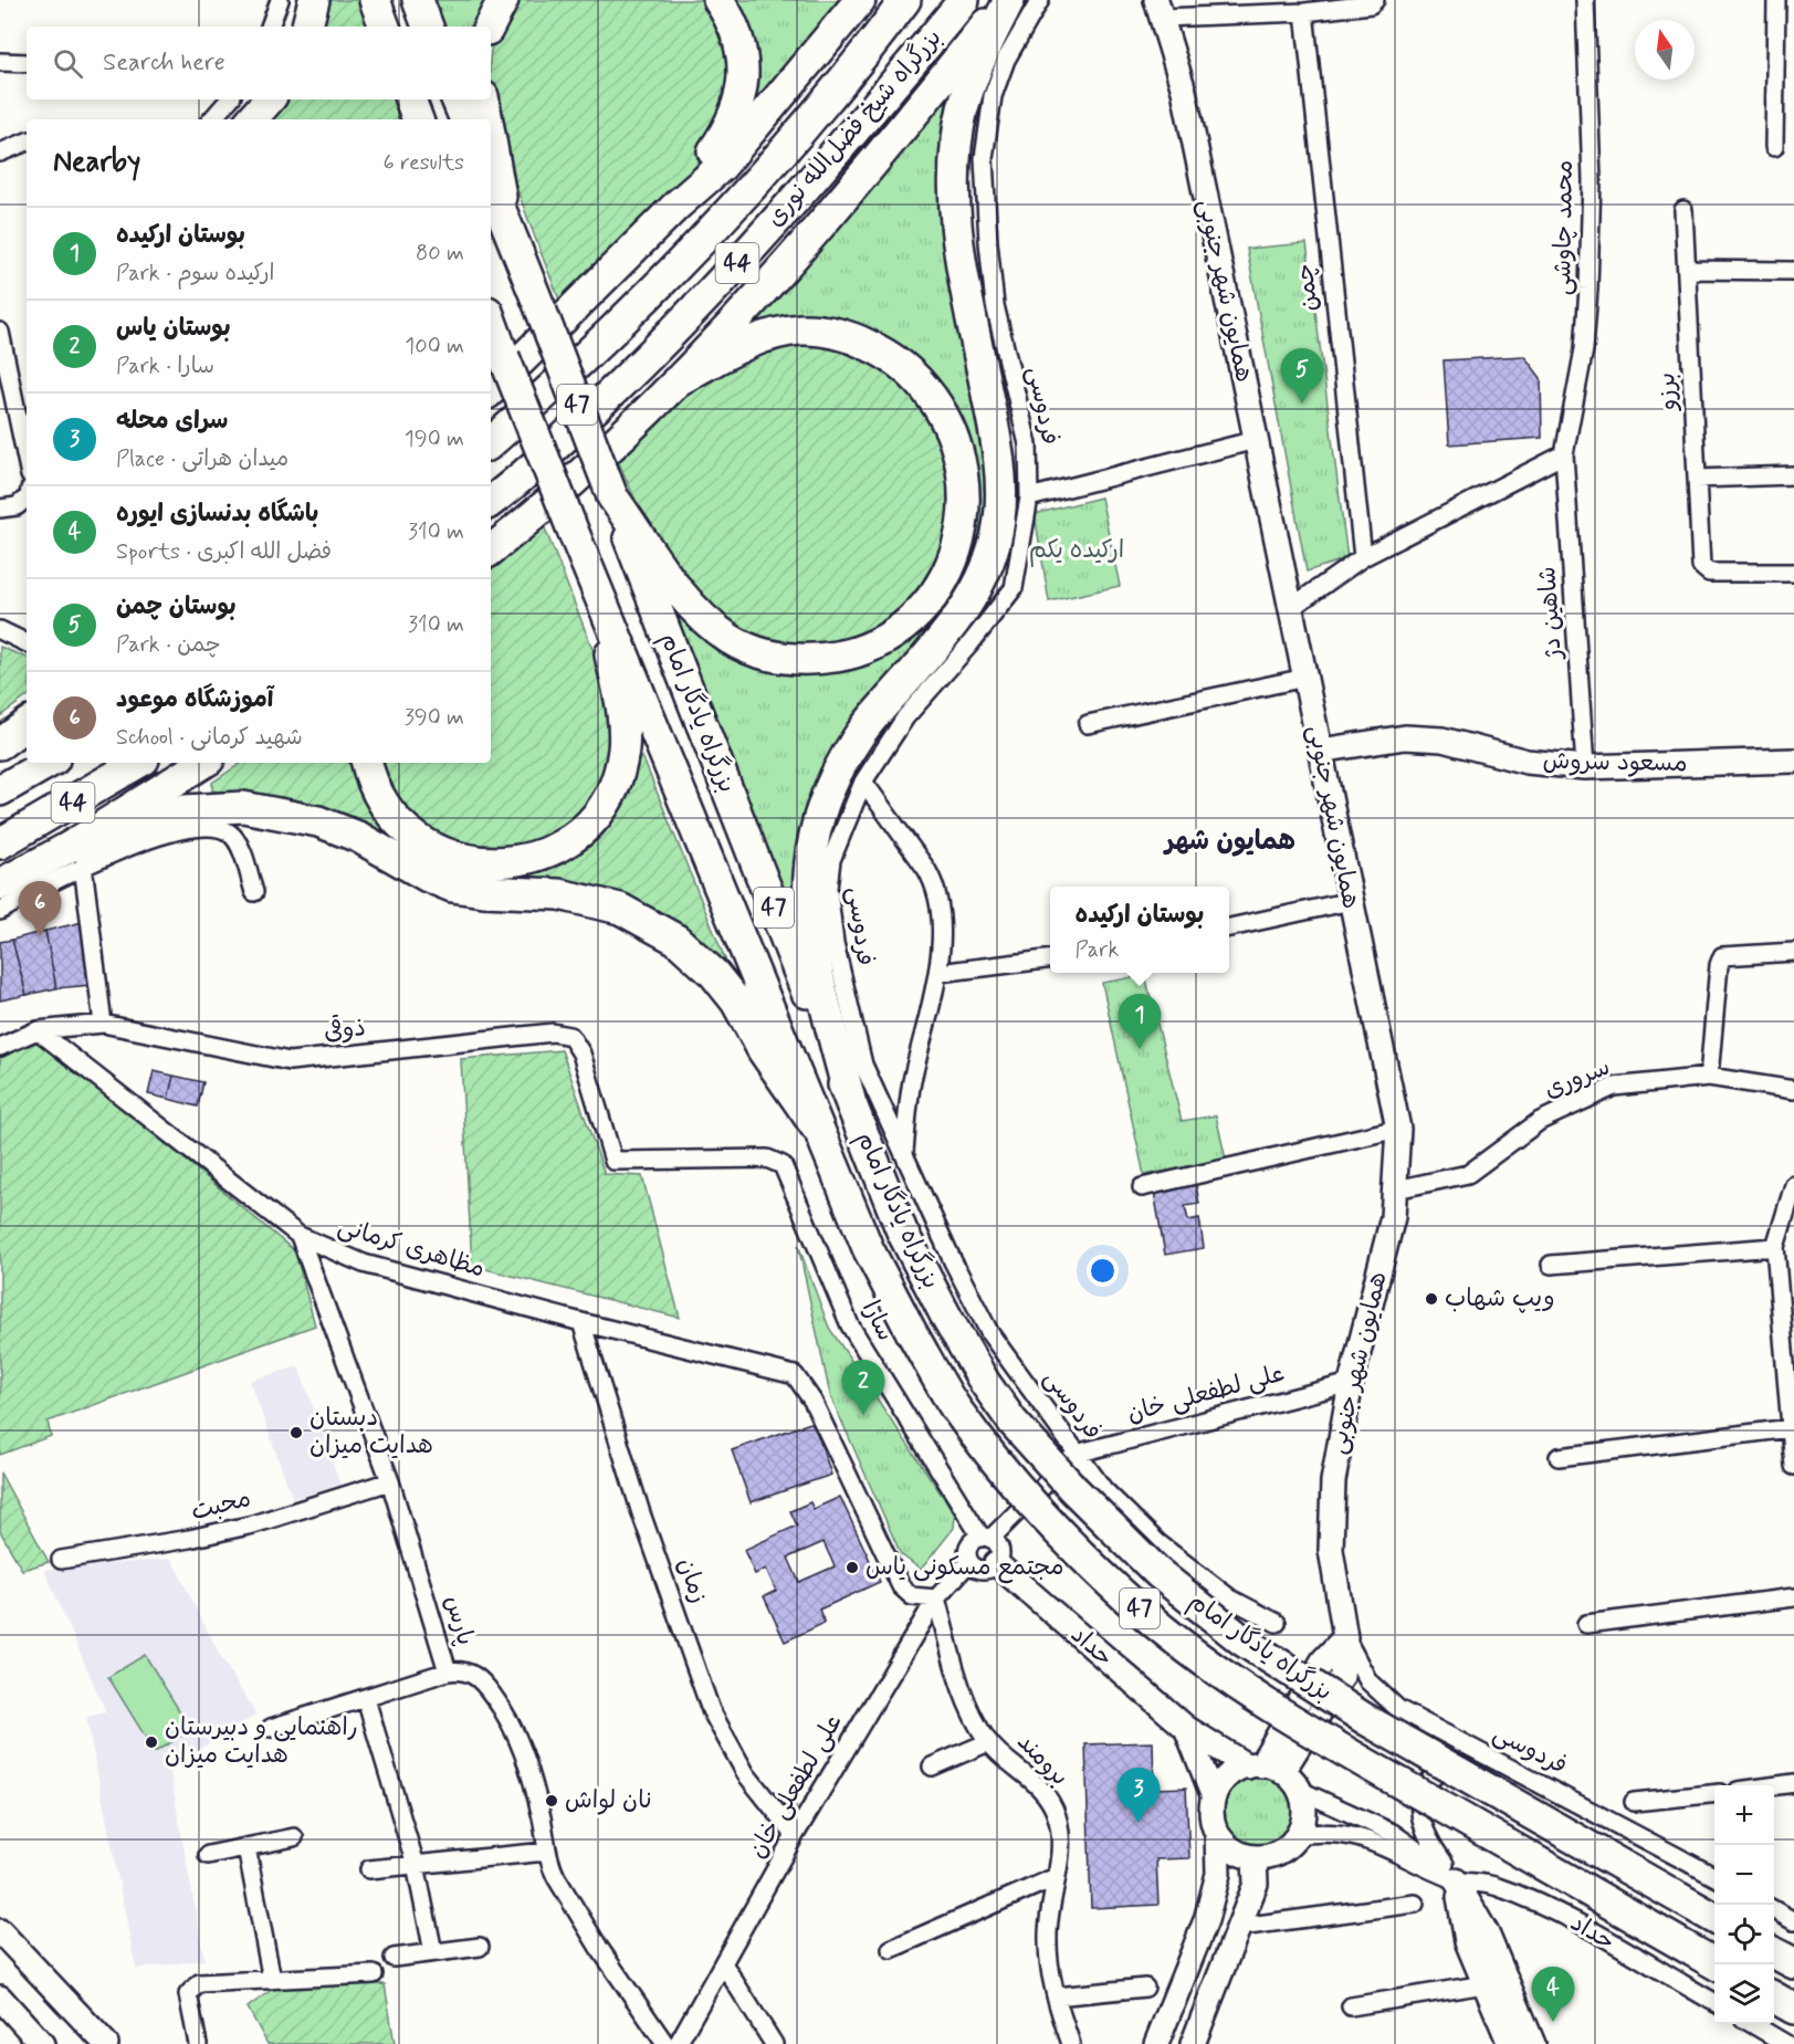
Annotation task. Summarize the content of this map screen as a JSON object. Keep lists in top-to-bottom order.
{
  "streets": {
    "highway": [
      "بزرگراه شیخ فضل‌الله نوری",
      "44",
      "47",
      "بزرگراه یادگار امام"
    ],
    "street": [
      "محمد چاوشی",
      "چمن",
      "همایون‌ شهر جنوبی",
      "برزو",
      "فردوسی",
      "شاهین دژ",
      "مسعود سروش",
      "ذوقی",
      "سروری",
      "مظاهری کرمانی",
      "سارا",
      "علی لطفعلی خان",
      "محبت",
      "زمان",
      "پارس",
      "حداد",
      "برومند"
    ]
  },
  "crossings": [
    ["محمد چاوشی", "شاهین دژ"],
    ["همایون‌ شهر جنوبی", "فردوسی"],
    ["همایون‌ شهر جنوبی", "مسعود سروش"],
    ["همایون‌ شهر جنوبی", "سروری"],
    ["همایون‌ شهر جنوبی", "علی لطفعلی خان"],
    ["همایون‌ شهر جنوبی", "حداد"],
    ["فردوسی", "علی لطفعلی خان"],
    ["شاهین دژ", "مسعود سروش"],
    ["ذوقی", "مظاهری کرمانی"],
    ["ذوقی", "سارا"],
    ["مظاهری کرمانی", "علی لطفعلی خان"],
    ["مظاهری کرمانی", "زمان"],
    ["مظاهری کرمانی", "پارس"],
    ["مظاهری کرمانی", "برومند"],
    ["سارا", "علی لطفعلی خان"],
    ["سارا", "حداد"],
    ["علی لطفعلی خان", "زمان"],
    ["علی لطفعلی خان", "حداد"],
    ["علی لطفعلی خان", "برومند"],
    ["محبت", "پارس"]
  ],
  "districts": ["همایون شهر"],
  "parks": ["ارکیده یکم"],
  "places": [
    "ویپ شهاب",
    "دبستان هدایت میزان",
    "مجتمع مسکونی یاس",
    "راهنمایی و دبیرستان هدایت میزان",
    "نان لواش"
  ],
  "north": "top",
  "page": {
    "search": "Search here",
    "heading": ["Nearby", "6 results"],
    "list": [
      {
        "mark": "1",
        "name": "بوستان ارکیده",
        "note": "Park · ارکیده سوم",
        "value": "80 m"
      },
      {
        "mark": "2",
        "name": "بوستان یاس",
        "note": "Park · سارا",
        "value": "100 m"
      },
      {
        "mark": "3",
        "name": "سرای محله",
        "note": "Place · میدان هراتی",
        "value": "190 m"
      },
      {
        "mark": "4",
        "name": "باشگاه بدنسازی ایوره",
        "note": "Sports · فضل الله اکبری",
        "value": "310 m"
      },
      {
        "mark": "5",
        "name": "بوستان چمن",
        "note": "Park · چمن",
        "value": "310 m"
      },
      {
        "mark": "6",
        "name": "آموزشگاه موعود",
        "note": "School · شهید کرمانی",
        "value": "390 m"
      }
    ],
    "pins": [
      "5",
      "6",
      "1",
      "2",
      "3",
      "4"
    ],
    "popup": ["بوستان ارکیده", "Park"],
    "map_buttons": ["+", "−"]
  }
}
